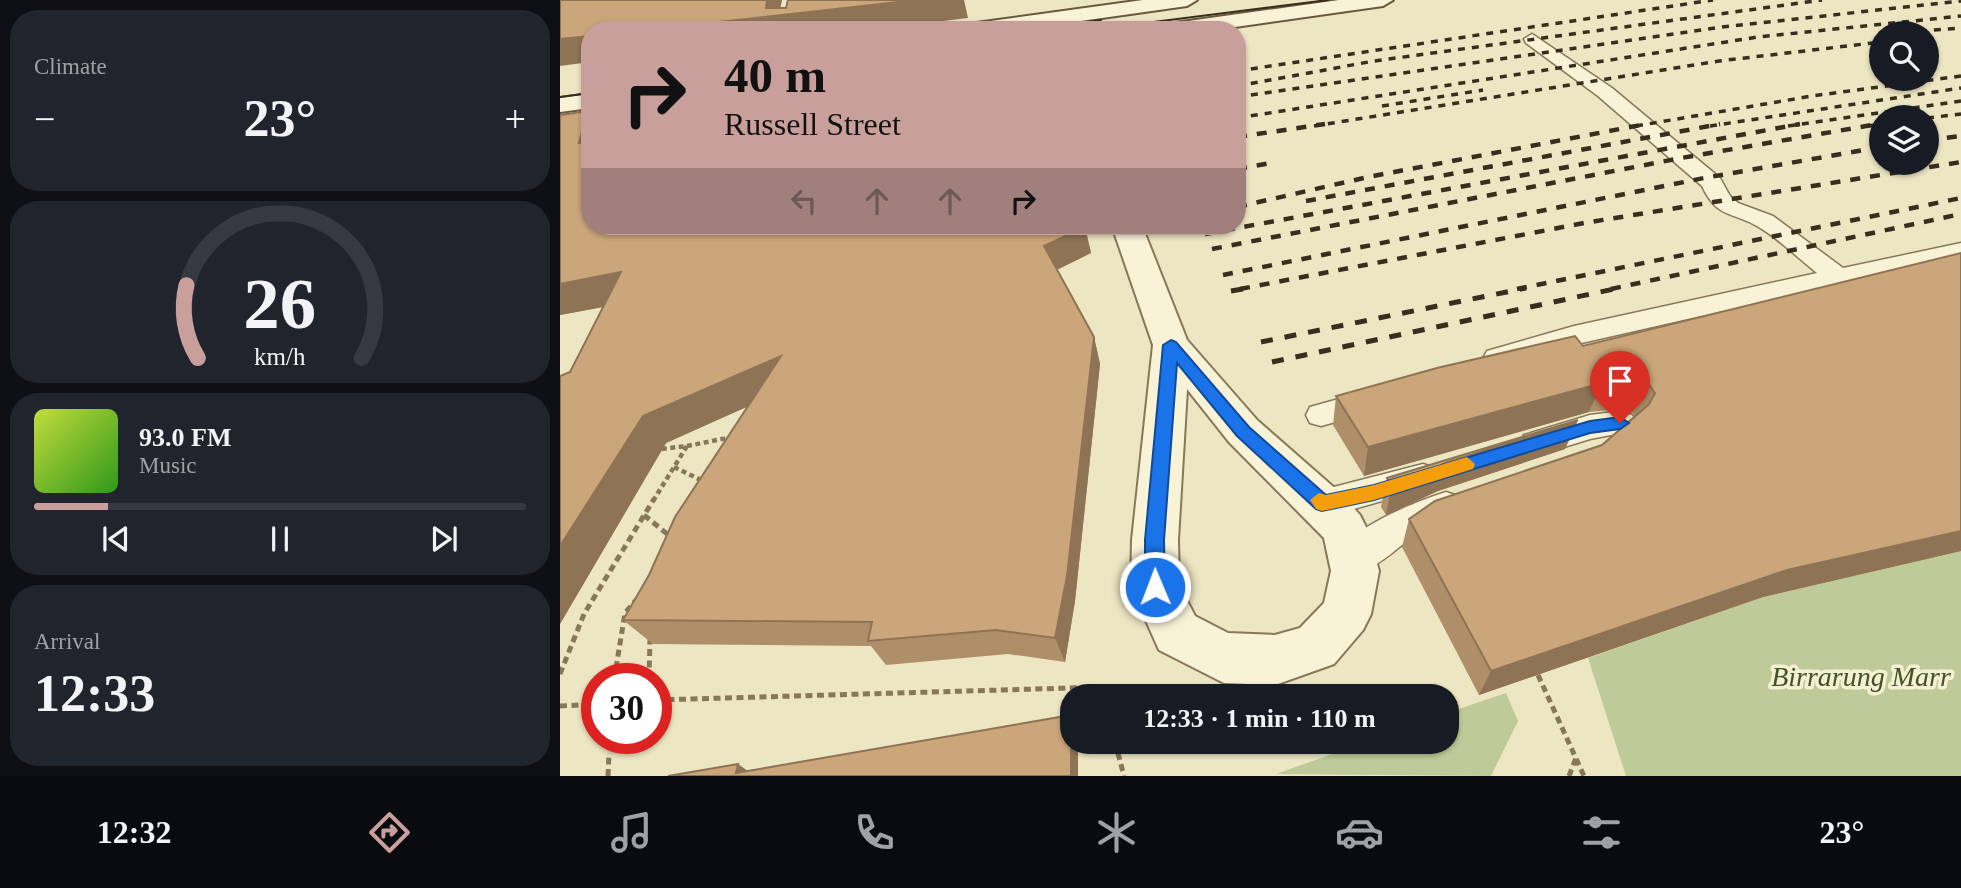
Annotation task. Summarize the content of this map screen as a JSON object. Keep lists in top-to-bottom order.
{
  "parks": ["Birrarung Marr"],
  "page": {
    "tile": [
      "Climate",
      ["Arrival", "12:33"]
    ],
    "turn": ["40 m", "Russell Street"],
    "heat": ["−", "23°", "+"],
    "song": ["93.0 FM", "Music"],
    "limit": "30",
    "trip": "12:33 · 1 min · 110 m",
    "tabs": ["12:32", "23°"],
    "gauge": ["26", "km/h"]
  }
}
